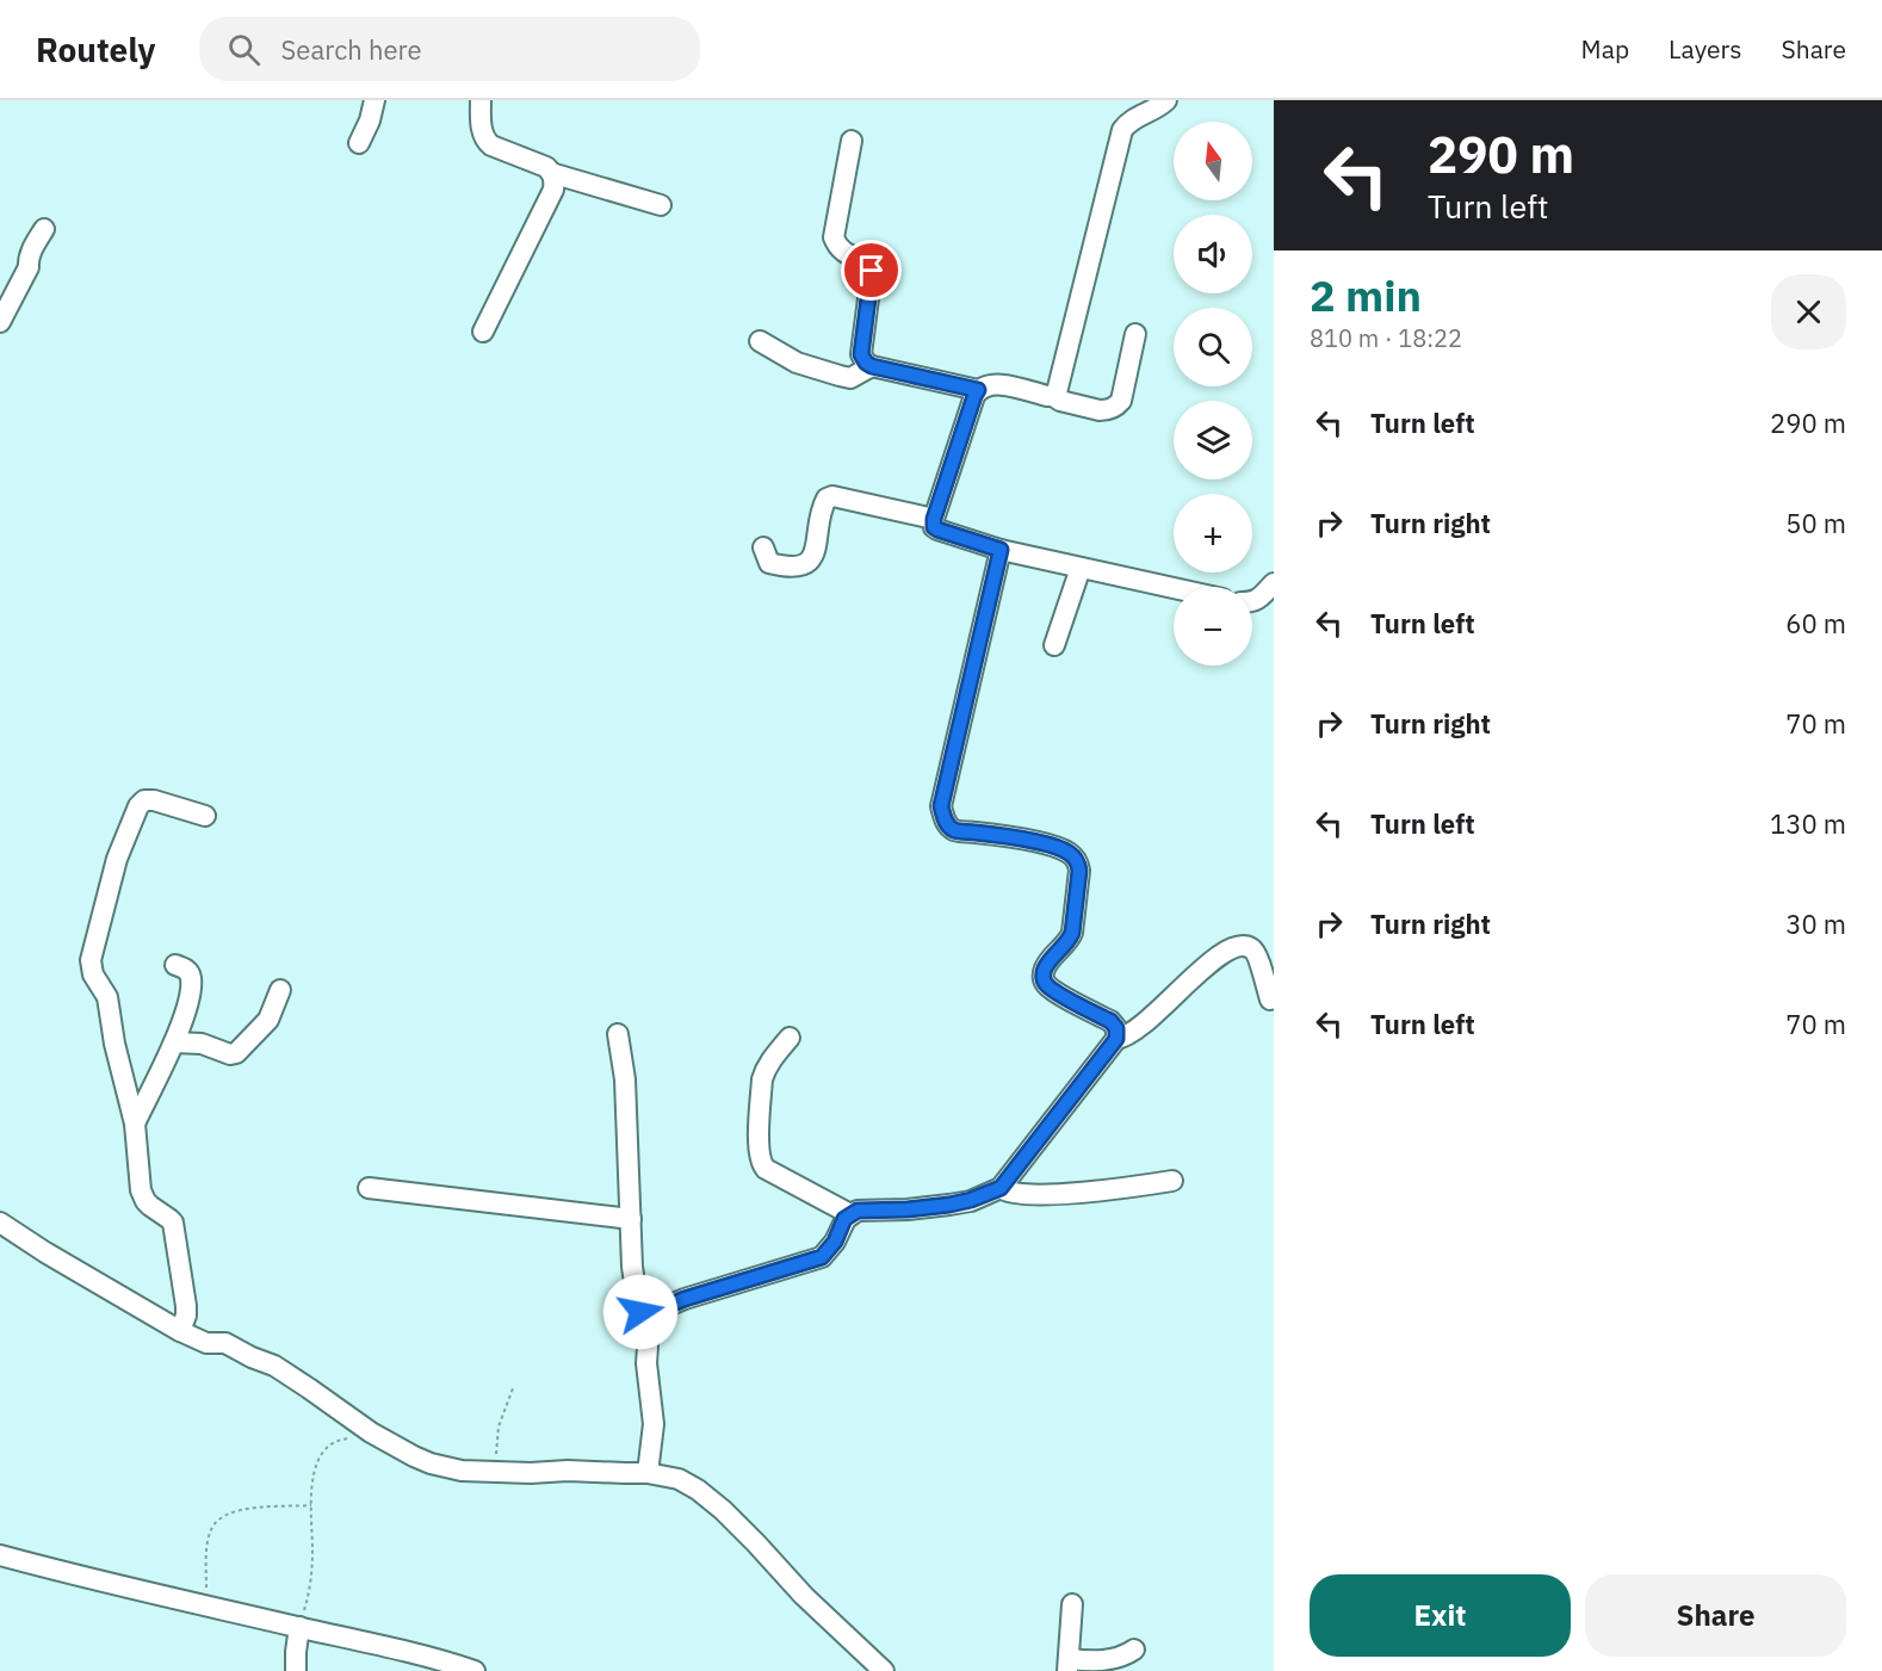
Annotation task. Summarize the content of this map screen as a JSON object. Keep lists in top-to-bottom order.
{
  "north": "top",
  "page": {
    "header": "Routely",
    "search": "Search here",
    "nav": ["Map", "Layers", "Share"],
    "turn": ["290 m", "Turn left"],
    "map_buttons": ["+", "−"],
    "heading": ["2 min", "810 m · 18:22"],
    "list": [
      {
        "name": "Turn left",
        "value": "290 m"
      },
      {
        "name": "Turn right",
        "value": "50 m"
      },
      {
        "name": "Turn left",
        "value": "60 m"
      },
      {
        "name": "Turn right",
        "value": "70 m"
      },
      {
        "name": "Turn left",
        "value": "130 m"
      },
      {
        "name": "Turn right",
        "value": "30 m"
      },
      {
        "name": "Turn left",
        "value": "70 m"
      }
    ],
    "buttons": ["Exit", "Share"]
  }
}
